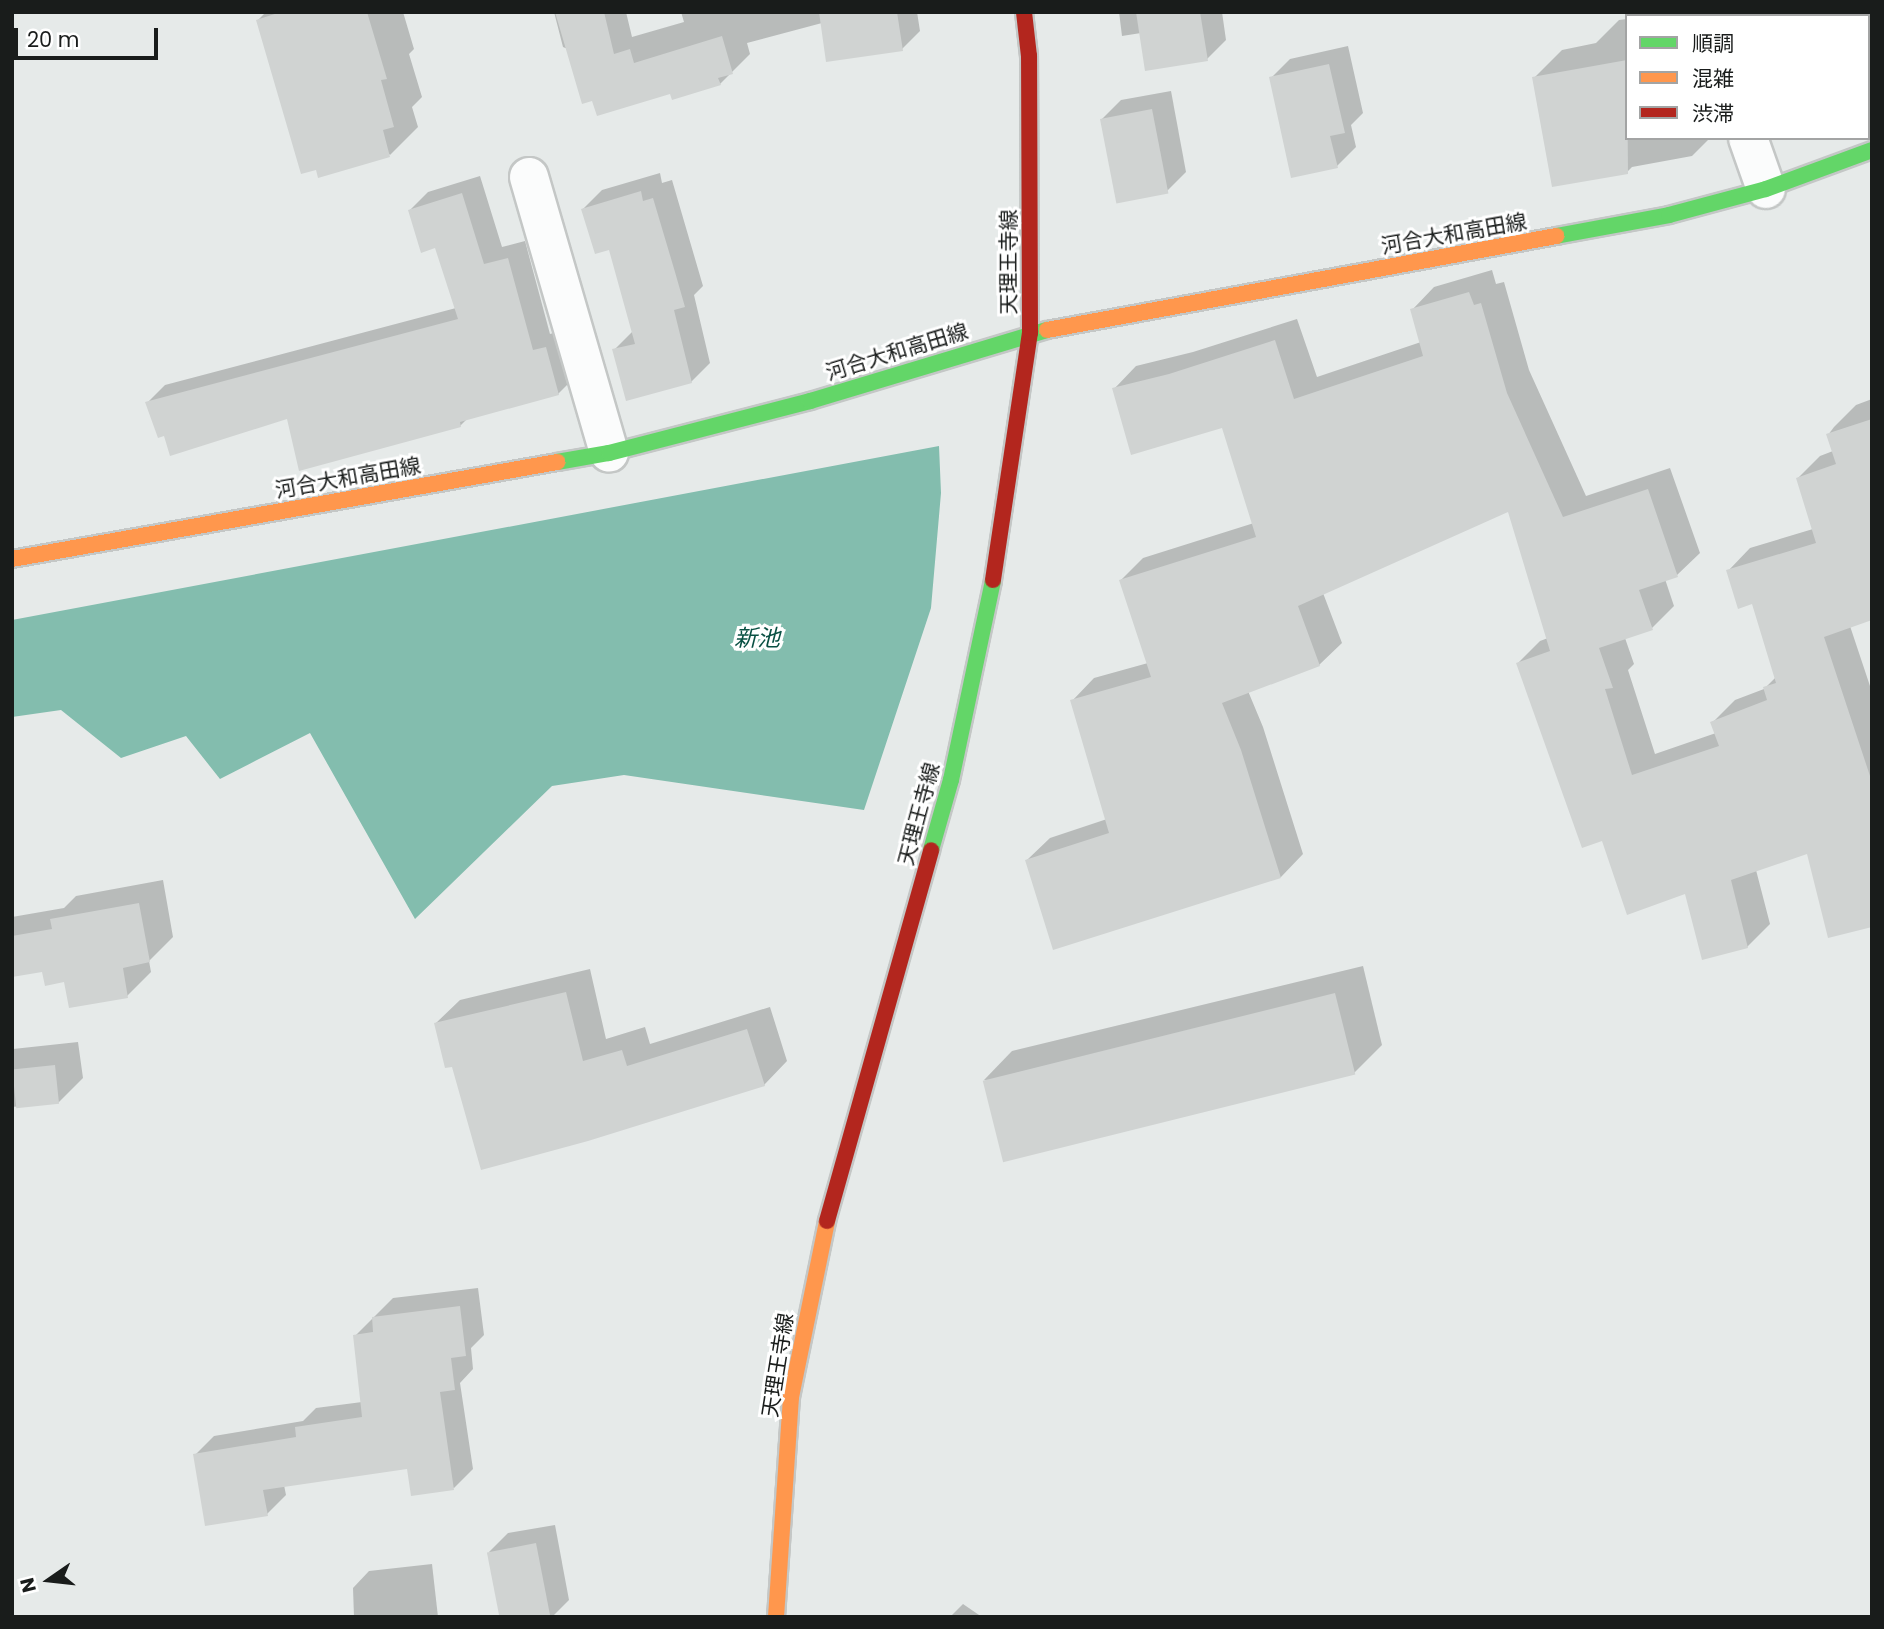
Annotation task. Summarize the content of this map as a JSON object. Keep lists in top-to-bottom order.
{
  "streets": {
    "main road": ["河合大和高田線", "天理王寺線"]
  },
  "crossings": [
    ["河合大和高田線", "天理王寺線"]
  ],
  "water": ["新池"],
  "legend": ["順調", "混雑", "渋滞"],
  "scale_bar": "20 m",
  "north": "left"
}
